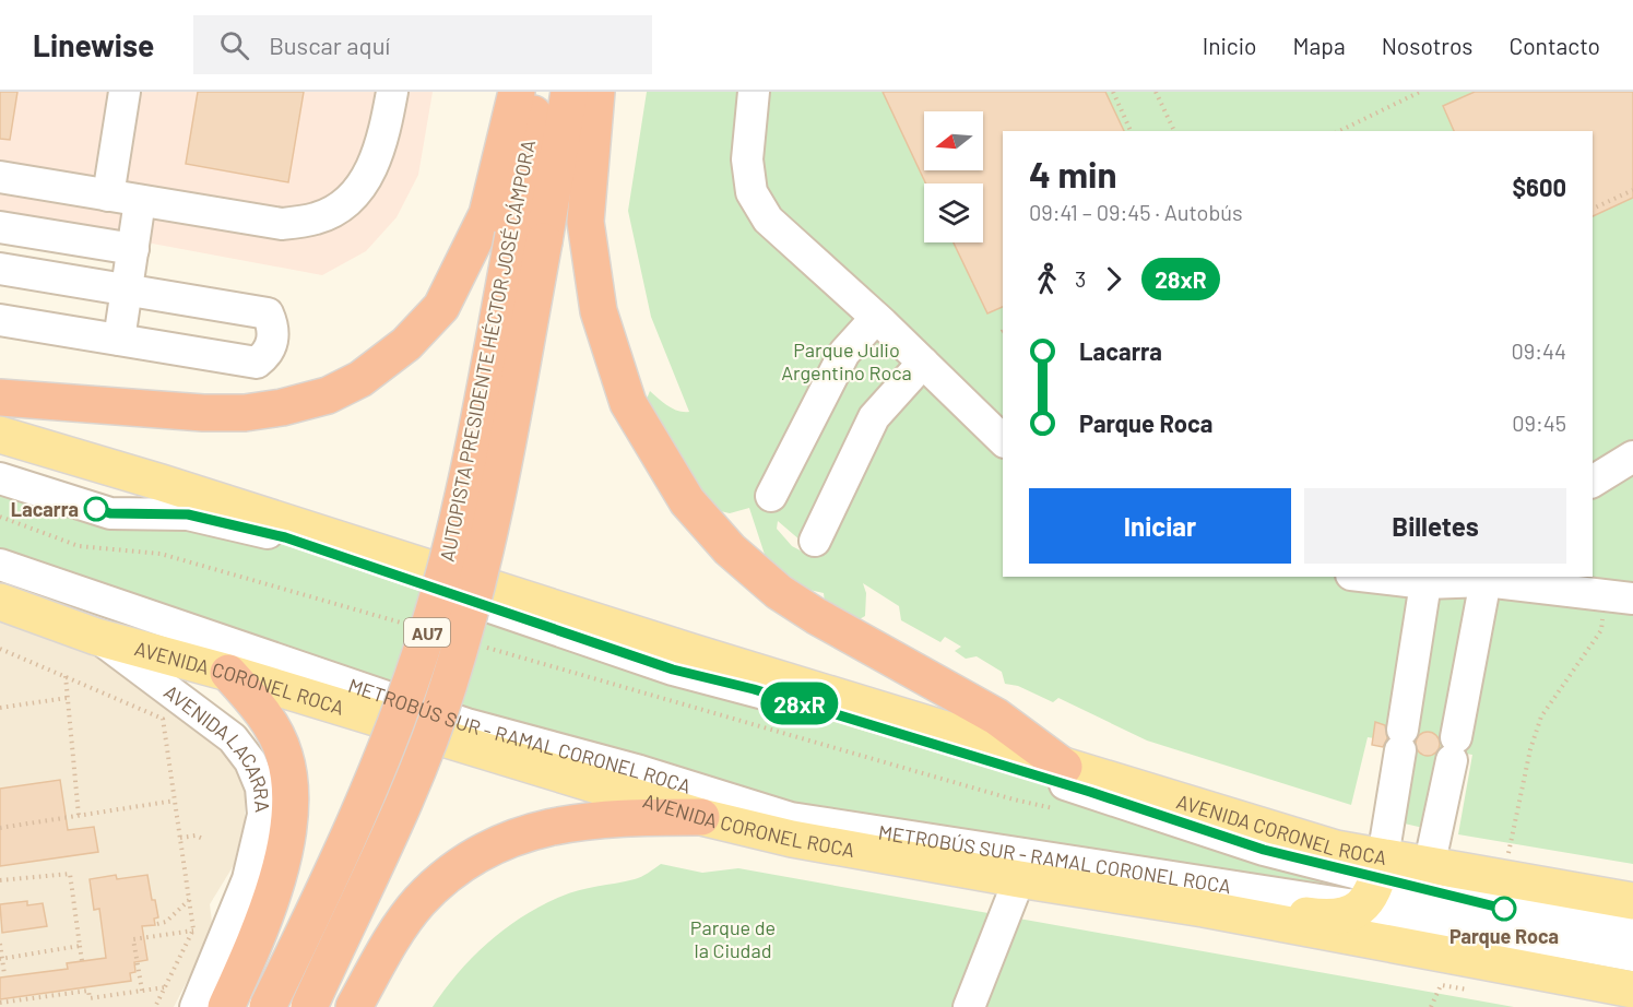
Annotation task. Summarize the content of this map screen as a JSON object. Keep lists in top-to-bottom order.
{
  "streets": {
    "highway": ["AUTOPISTA PRESIDENTE HÉCTOR JOSÉ CÁMPORA", "AU7"],
    "main road": ["AVENIDA CORONEL ROCA"],
    "street": ["METROBÚS SUR - RAMAL CORONEL ROCA", "AVENIDA LACARRA"]
  },
  "crossings": [
    ["AVENIDA CORONEL ROCA", "METROBÚS SUR - RAMAL CORONEL ROCA"],
    ["AVENIDA CORONEL ROCA", "AVENIDA LACARRA"]
  ],
  "parks": ["Parque Julio Argentino Roca", "Parque de la Ciudad"],
  "places": ["Lacarra", "Parque Roca"],
  "lines": ["bus line 28xR"],
  "north": "left",
  "page": {
    "header": "Linewise",
    "search": "Buscar aquí",
    "nav": [
      "Inicio",
      "Mapa",
      "Nosotros",
      "Contacto"
    ],
    "on_map": "28xR",
    "heading": ["4 min", "09:41 – 09:45 · Autobús", "$600"],
    "legs": ["3", "28xR"],
    "list": [
      {
        "name": "Lacarra",
        "value": "09:44"
      },
      {
        "name": "Parque Roca",
        "value": "09:45"
      }
    ],
    "buttons": ["Iniciar", "Billetes"]
  }
}
